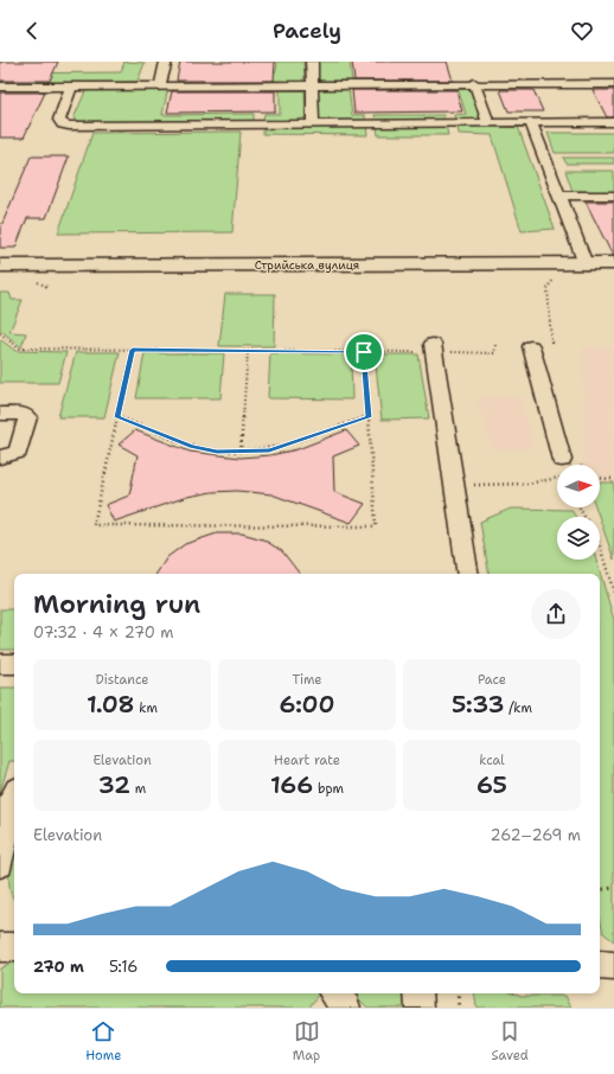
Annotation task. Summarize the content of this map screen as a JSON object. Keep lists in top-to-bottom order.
{
  "streets": {
    "main road": ["Стрийська вулиця"]
  },
  "north": "right",
  "page": {
    "header": "Pacely",
    "heading": ["Morning run", "07:32 · 4 × 270 m"],
    "stats": [
      ["Distance", "1.08 km"],
      ["Time", "6:00"],
      ["Pace", "5:33 /km"],
      ["Elevation", "32 m"],
      ["Heart rate", "166 bpm"],
      ["kcal", "65"]
    ],
    "chart": ["Elevation", "262–269 m"],
    "list": [
      {
        "name": "270 m",
        "note": "5:16"
      }
    ],
    "tabs": ["Home", "Map", "Saved"]
  }
}
